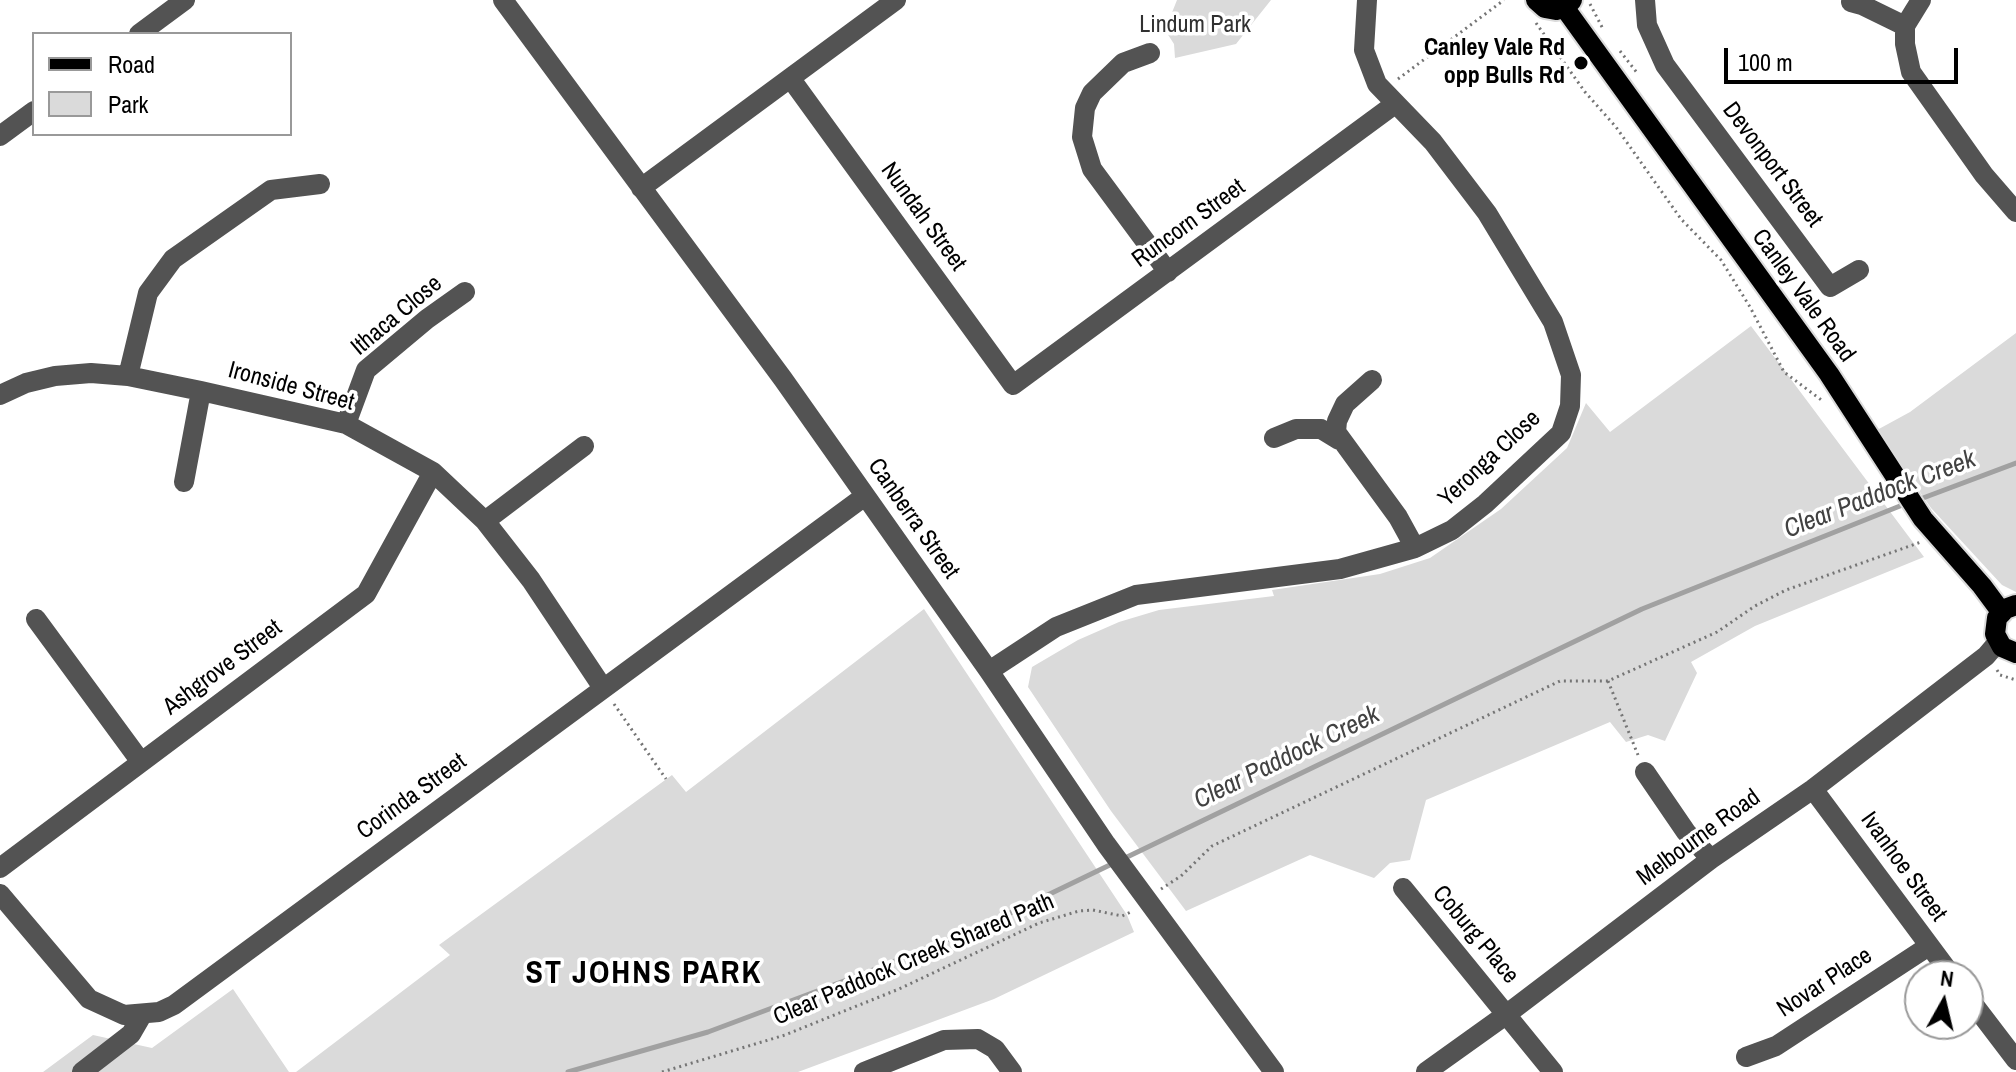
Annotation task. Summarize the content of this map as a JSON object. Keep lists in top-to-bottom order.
{
  "streets": {
    "main road": ["Canley Vale Road"],
    "street": [
      "Devonport Street",
      "Nundah Street",
      "Runcorn Street",
      "Ithaca Close",
      "Ironside Street",
      "Yeronga Close",
      "Canberra Street",
      "Ashgrove Street",
      "Corinda Street",
      "Melbourne Road",
      "Ivanhoe Street",
      "Coburg Place",
      "Novar Place"
    ],
    "path": ["Clear Paddock Creek Shared Path"]
  },
  "crossings": [
    ["Nundah Street", "Runcorn Street"],
    ["Runcorn Street", "Yeronga Close"],
    ["Ithaca Close", "Ironside Street"],
    ["Ironside Street", "Ashgrove Street"],
    ["Ironside Street", "Corinda Street"],
    ["Yeronga Close", "Canberra Street"],
    ["Canberra Street", "Corinda Street"],
    ["Melbourne Road", "Ivanhoe Street"],
    ["Melbourne Road", "Coburg Place"],
    ["Ivanhoe Street", "Novar Place"]
  ],
  "districts": ["ST JOHNS PARK"],
  "water": ["Clear Paddock Creek"],
  "parks": ["Lindum Park"],
  "places": ["Canley Vale Rd opp Bulls Rd"],
  "legend": ["Road", "Park"],
  "scale_bar": "100 m",
  "north": "top"
}
